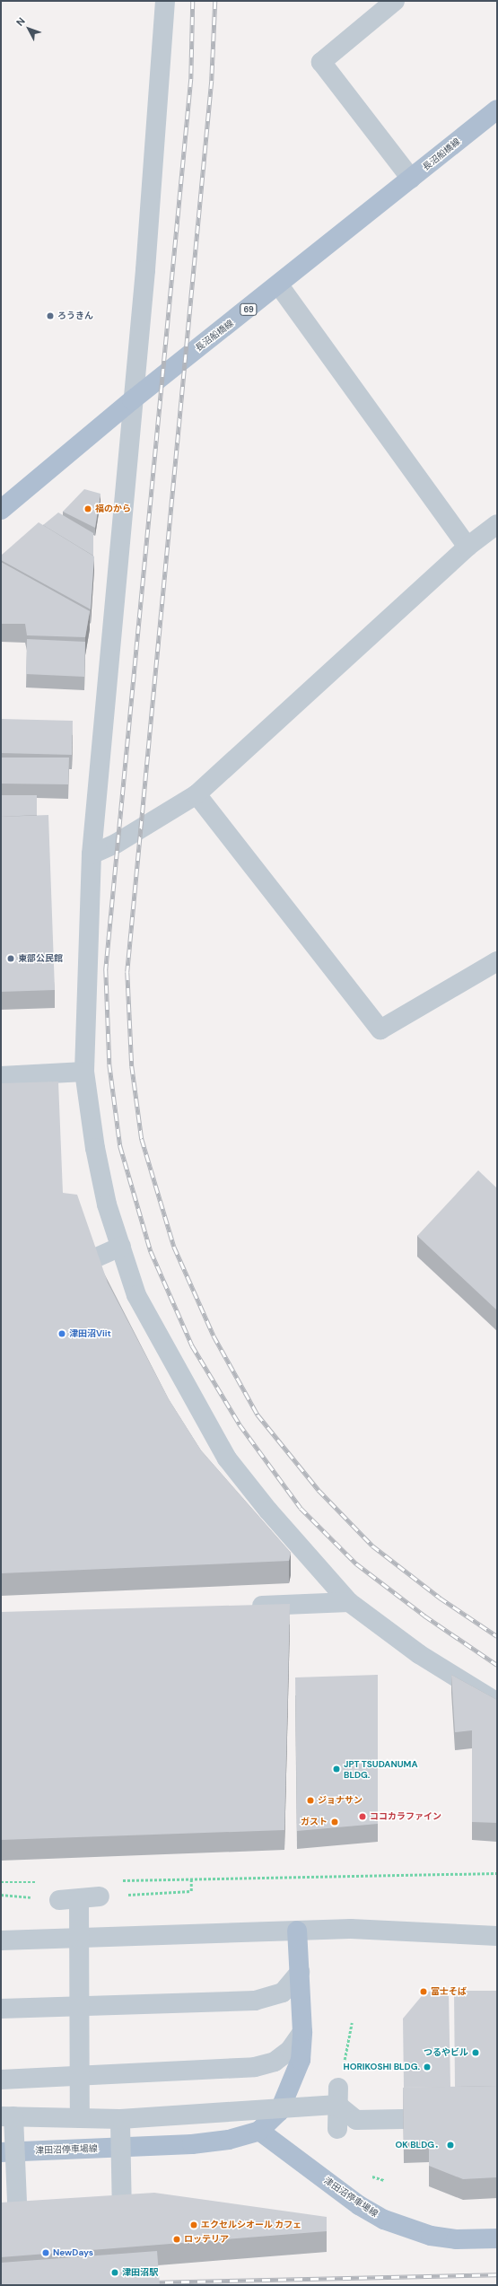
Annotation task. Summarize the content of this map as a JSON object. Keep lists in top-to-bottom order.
{
  "streets": {
    "main road": ["長沼船橋線", "69", "津田沼停車場線"]
  },
  "places": [
    "ろうきん",
    "福のから",
    "東部公民館",
    "津田沼Viit",
    "JPT TSUDANUMA BLDG.",
    "ジョナサン",
    "ココカラファイン",
    "ガスト",
    "富士そば",
    "つるやビル",
    "HORIKOSHI BLDG.",
    "OK BLDG．",
    "エクセルシオール カフェ",
    "ロッテリア",
    "NewDays",
    "津田沼駅"
  ],
  "north": "top left"
}
